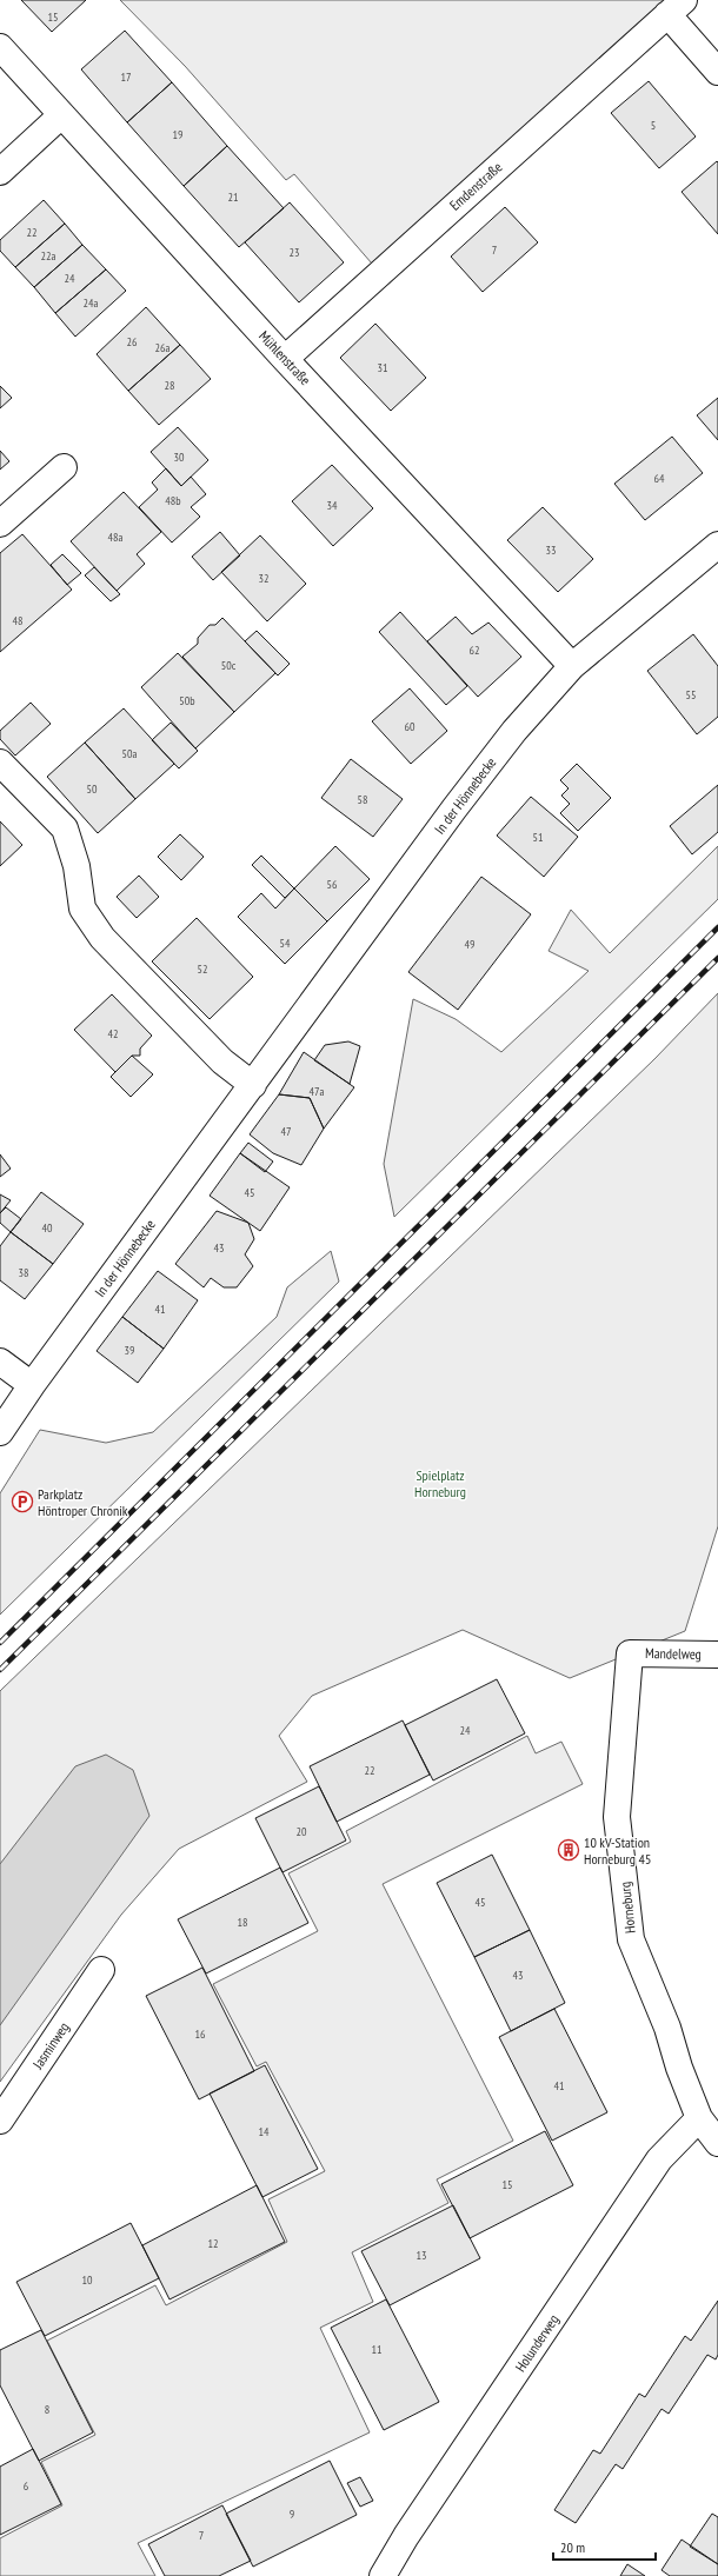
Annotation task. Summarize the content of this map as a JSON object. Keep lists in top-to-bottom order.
{
  "streets": {
    "street": [
      "Emdenstraße",
      "Mühlenstraße",
      "In der Hönnebecke",
      "Mandelweg",
      "Horneburg",
      "Jasminweg",
      "Holunderweg"
    ]
  },
  "crossings": [
    ["Emdenstraße", "Mühlenstraße"],
    ["Mühlenstraße", "In der Hönnebecke"],
    ["Mandelweg", "Horneburg"],
    ["Horneburg", "Holunderweg"]
  ],
  "parks": ["Spielplatz Horneburg"],
  "places": {
    "parking": ["Parkplatz Höntroper Chronik"],
    "building": ["10 kV-Station Horneburg 45"]
  },
  "house_numbers": [
    "15",
    "17",
    "5",
    "19",
    "21",
    "22",
    "7",
    "23",
    "22a",
    "24",
    "24a",
    "26",
    "26a",
    "31",
    "28",
    "30",
    "64",
    "48b",
    "34",
    "48a",
    "33",
    "32",
    "48",
    "62",
    "50c",
    "55",
    "50b",
    "60",
    "50a",
    "50",
    "58",
    "51",
    "56",
    "54",
    "49",
    "52",
    "42",
    "47a",
    "47",
    "45",
    "40",
    "43",
    "38",
    "41",
    "39",
    "24",
    "22",
    "20",
    "45",
    "18",
    "43",
    "16",
    "41",
    "14",
    "15",
    "12",
    "13",
    "10",
    "11",
    "8",
    "6",
    "9",
    "7"
  ],
  "scale_bar": "20 m"
}
